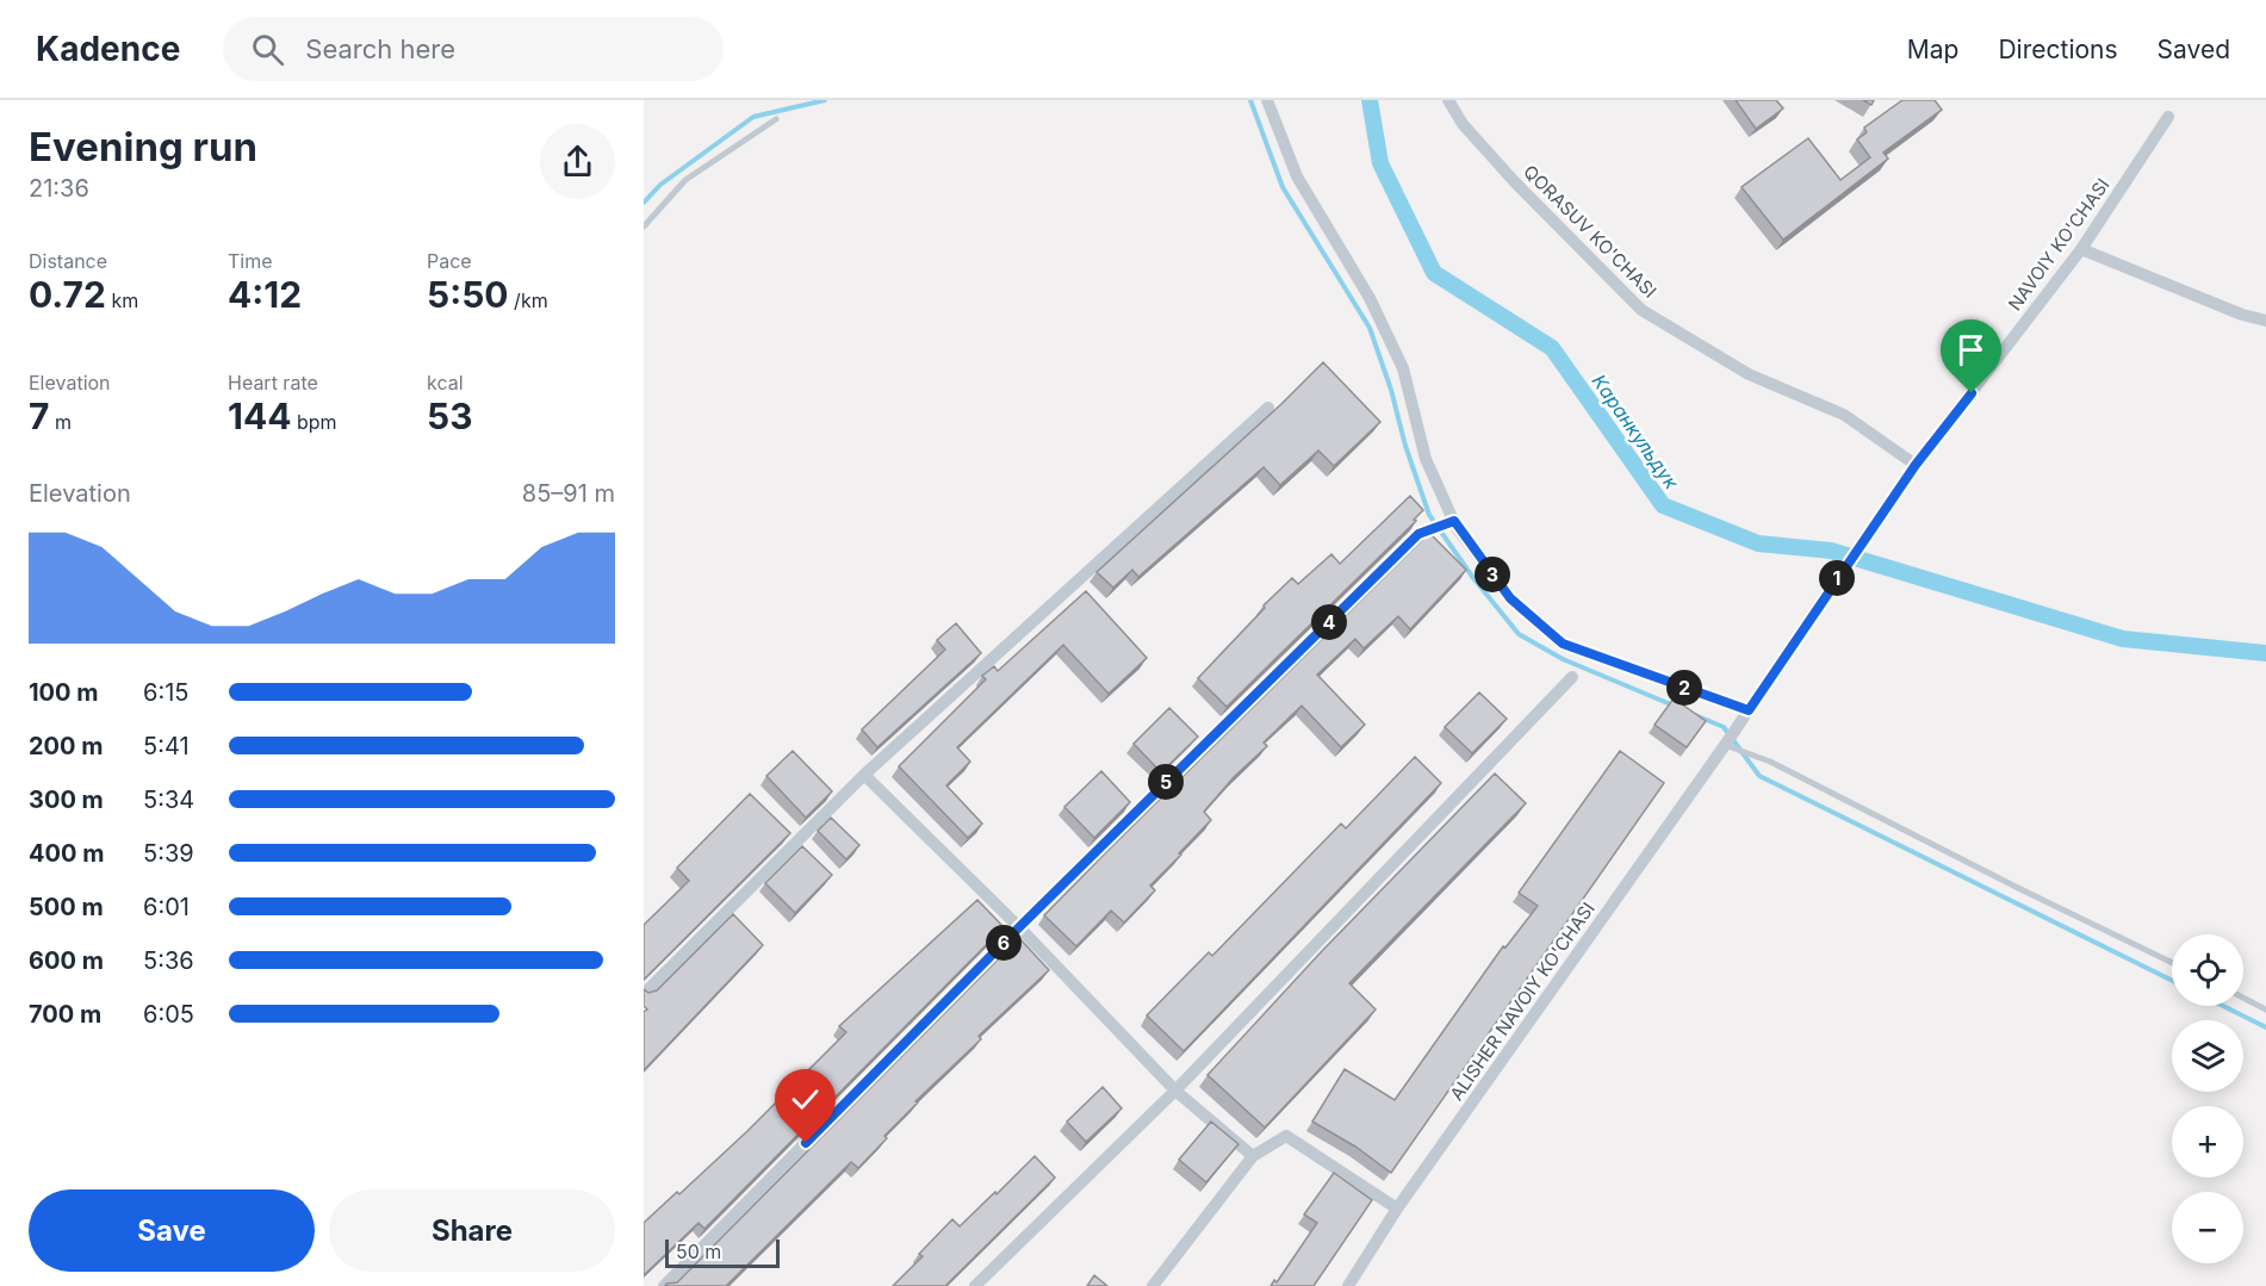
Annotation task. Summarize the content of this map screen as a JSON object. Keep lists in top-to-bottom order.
{
  "streets": {
    "street": ["QORASUV KO'CHASI", "NAVOIY KO'CHASI", "ALISHER NAVOIY KO'CHASI"]
  },
  "crossings": [
    ["QORASUV KO'CHASI", "NAVOIY KO'CHASI"],
    ["NAVOIY KO'CHASI", "ALISHER NAVOIY KO'CHASI"]
  ],
  "water": ["Каранкульдук"],
  "scale_bar": "50 m",
  "page": {
    "header": "Kadence",
    "search": "Search here",
    "nav": ["Map", "Directions", "Saved"],
    "heading": ["Evening run", "21:36"],
    "stats": [
      ["Distance", "0.72 km"],
      ["Time", "4:12"],
      ["Pace", "5:50 /km"],
      ["Elevation", "7 m"],
      ["Heart rate", "144 bpm"],
      ["kcal", "53"]
    ],
    "chart": ["Elevation", "85–91 m"],
    "pins": [
      "3",
      "1",
      "4",
      "2",
      "5",
      "6"
    ],
    "list": [
      {
        "name": "100 m",
        "note": "6:15"
      },
      {
        "name": "200 m",
        "note": "5:41"
      },
      {
        "name": "300 m",
        "note": "5:34"
      },
      {
        "name": "400 m",
        "note": "5:39"
      },
      {
        "name": "500 m",
        "note": "6:01"
      },
      {
        "name": "600 m",
        "note": "5:36"
      },
      {
        "name": "700 m",
        "note": "6:05"
      }
    ],
    "map_buttons": ["+", "−"],
    "buttons": ["Save", "Share"],
    "scale": "50 m"
  }
}
